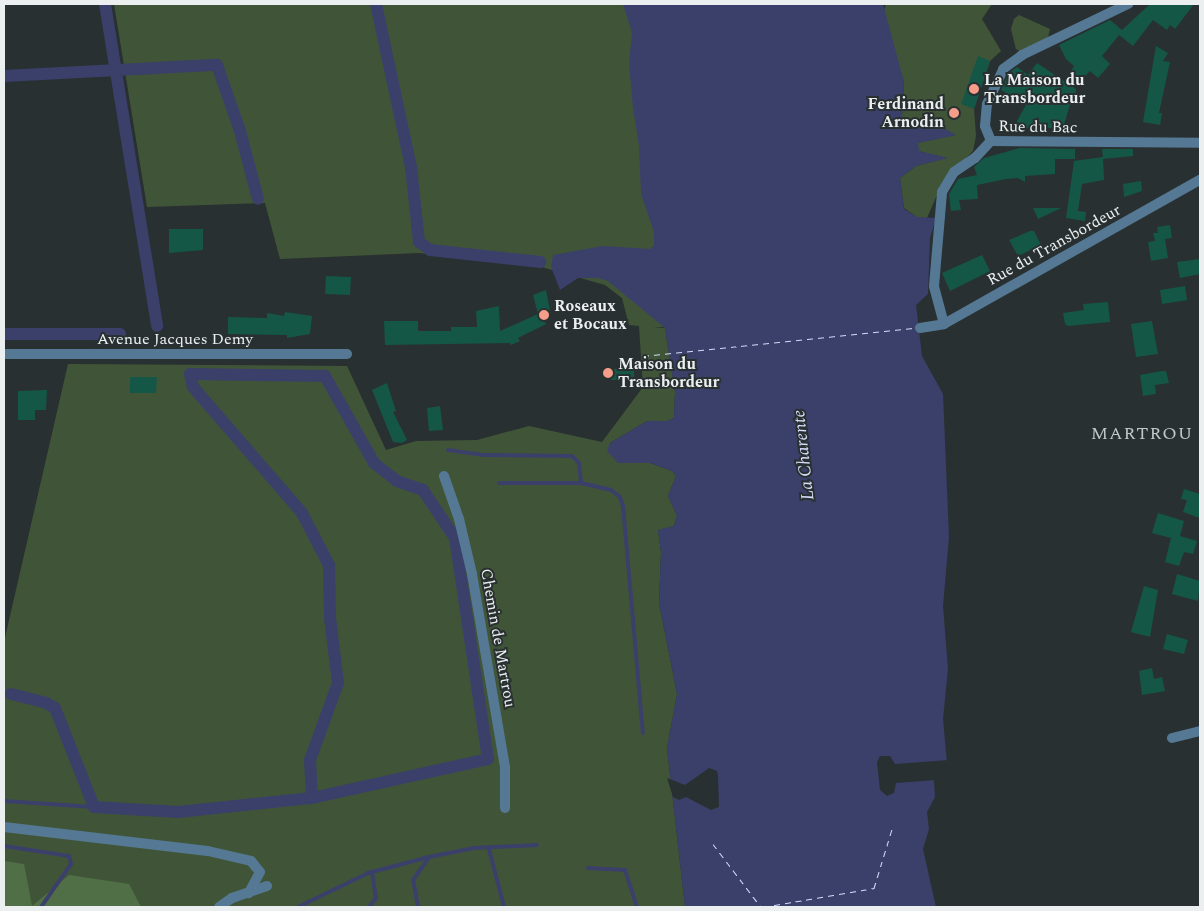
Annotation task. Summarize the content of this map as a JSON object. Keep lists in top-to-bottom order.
{
  "streets": {
    "street": [
      "Rue du Bac",
      "Rue du Transbordeur",
      "Avenue Jacques Demy",
      "Chemin de Martrou"
    ]
  },
  "crossings": [
    ["Rue du Bac", "Rue du Transbordeur"]
  ],
  "districts": ["MARTROU"],
  "water": ["La Charente"],
  "places": [
    "La Maison du Transbordeur",
    "Ferdinand Arnodin",
    "Roseaux et Bocaux",
    "Maison du Transbordeur"
  ]
}
